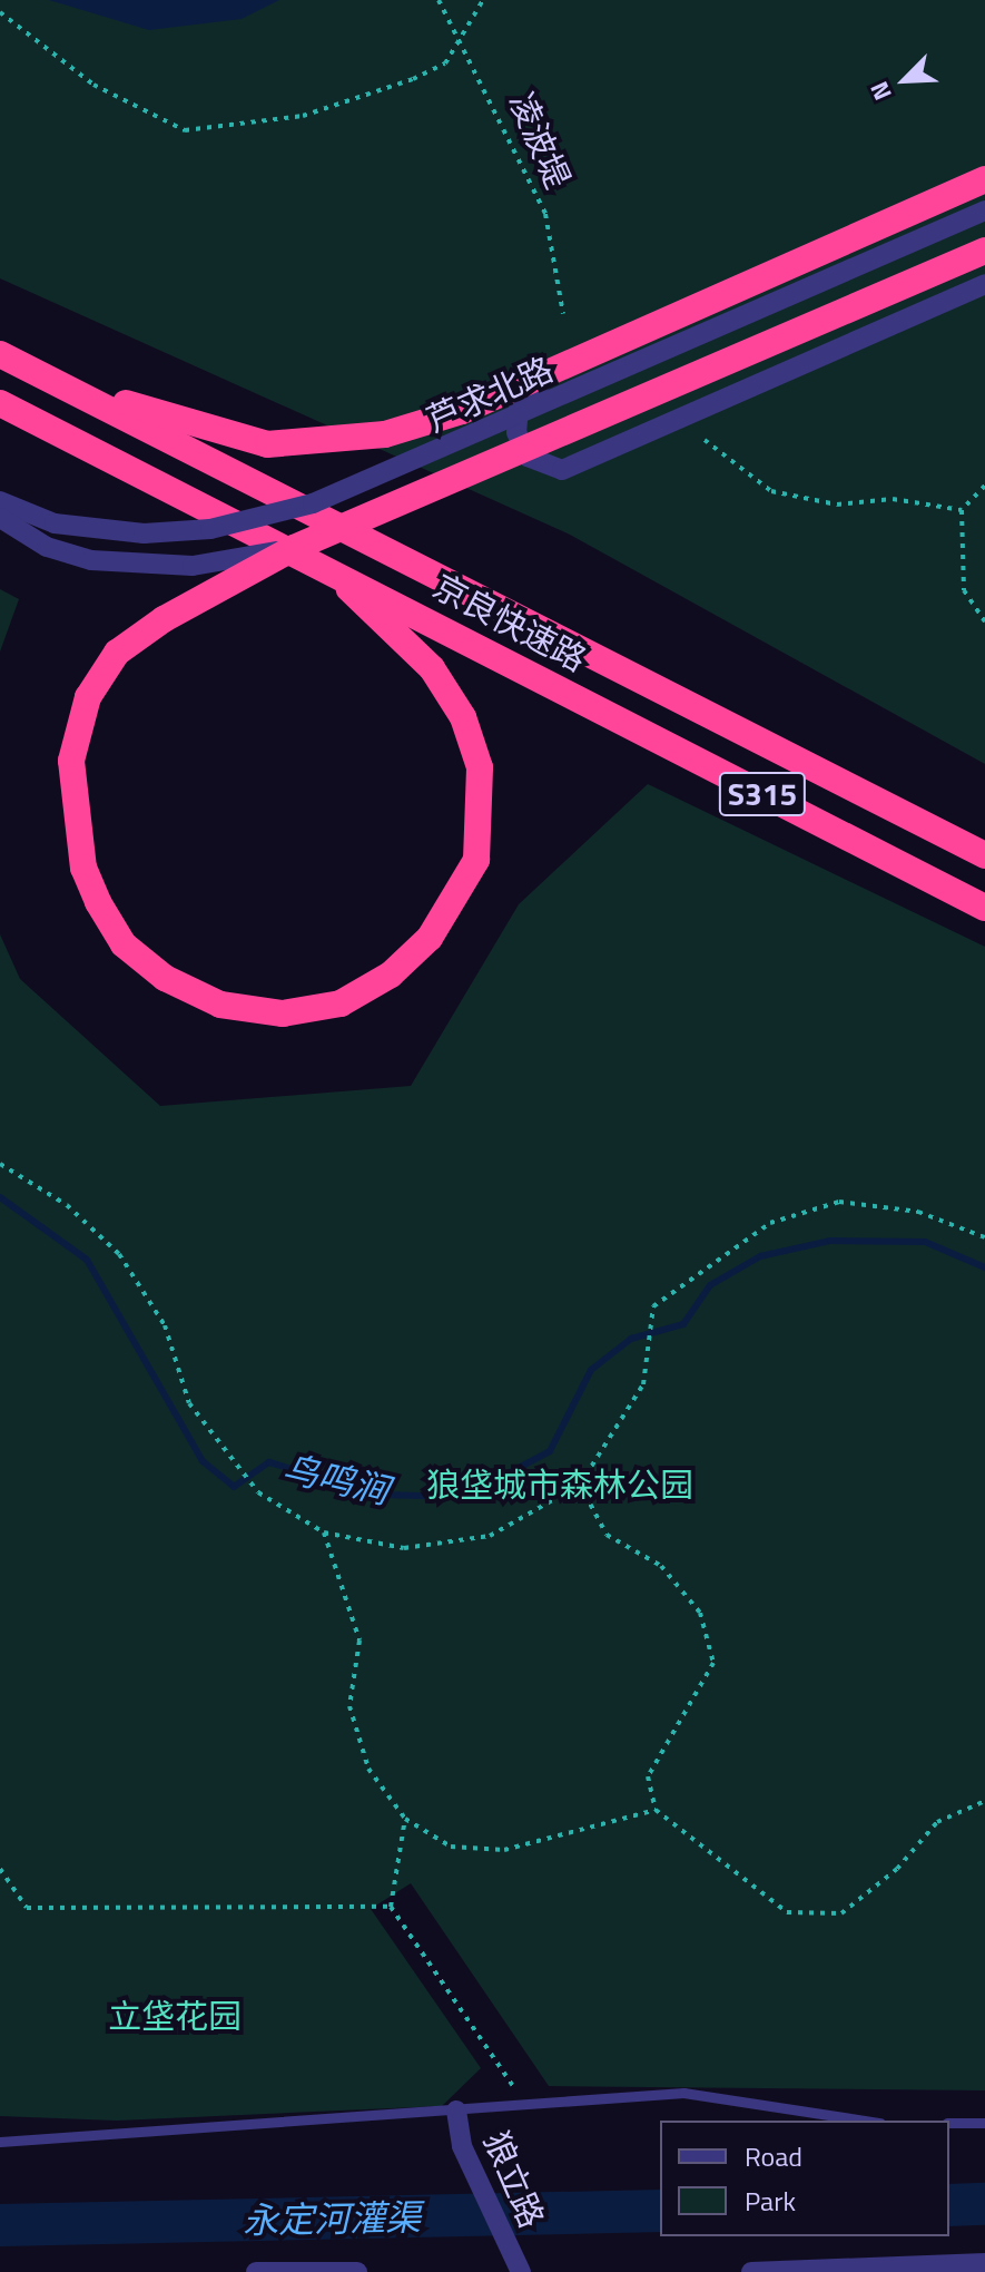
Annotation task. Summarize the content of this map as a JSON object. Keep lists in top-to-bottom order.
{
  "streets": {
    "highway": ["京良快速路", "S315"],
    "street": ["芦求北路", "狼立路"],
    "path": ["凌波堤"]
  },
  "water": ["鸟鸣涧", "永定河灌渠"],
  "parks": ["狼垡城市森林公园", "立垡花园"],
  "legend": ["Road", "Park"],
  "north": "bottom left"
}
